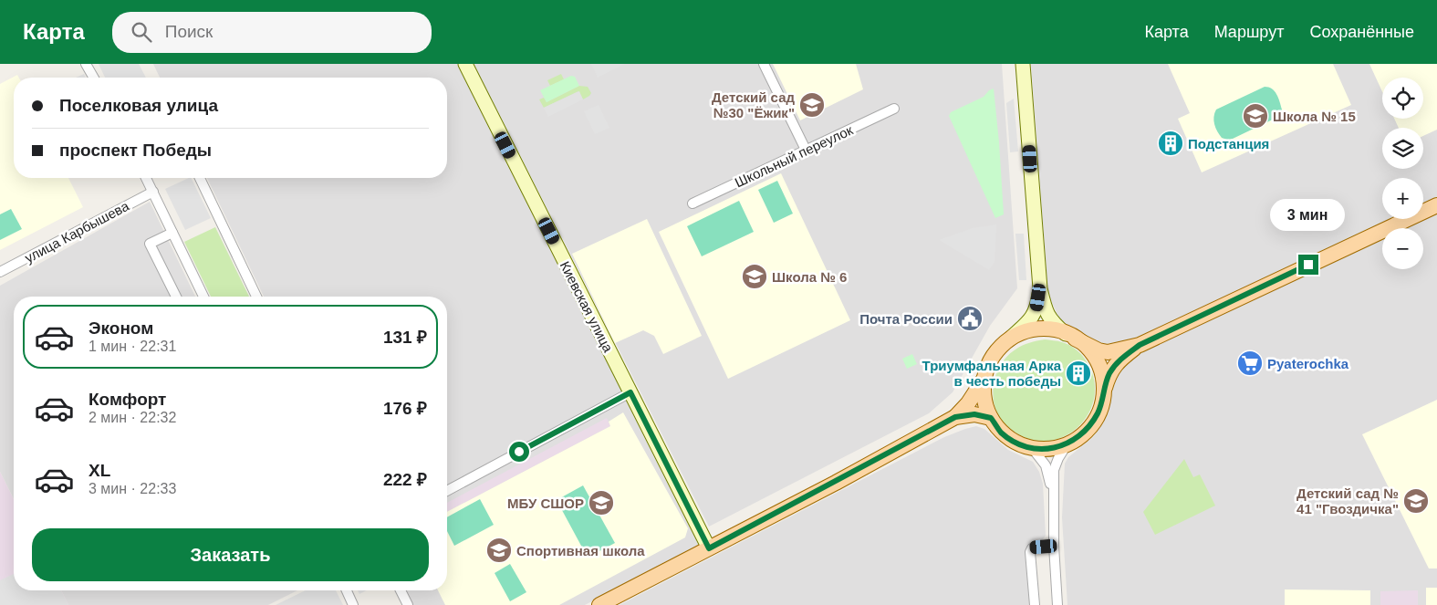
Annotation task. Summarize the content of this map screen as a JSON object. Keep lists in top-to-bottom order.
{
  "streets": {
    "main road": ["Киевская улица"],
    "street": ["Школьный переулок", "улица Карбышева"]
  },
  "places": {
    "school or university": [
      "Детский сад №30 \"Ёжик\"",
      "Школа № 15",
      "Школа № 6",
      "Детский сад № 41 \"Гвоздичка\"",
      "МБУ СШОР",
      "Спортивная школа"
    ],
    "building": ["Подстанция", "Триумфальная Арка в честь победы"],
    "public building": ["Почта России"],
    "supermarket": ["Pyaterochka"]
  },
  "page": {
    "header": "Карта",
    "search": "Поиск",
    "nav": ["Карта", "Маршрут", "Сохранённые"],
    "map_buttons": ["+", "−"],
    "banner": ["Поселковая улица", "проспект Победы"],
    "bubble": "3 мин",
    "list": [
      {
        "name": "Эконом",
        "note": "1 мин · 22:31",
        "value": "131 ₽"
      },
      {
        "name": "Комфорт",
        "note": "2 мин · 22:32",
        "value": "176 ₽"
      },
      {
        "name": "XL",
        "note": "3 мин · 22:33",
        "value": "222 ₽"
      }
    ],
    "buttons": "Заказать"
  }
}
